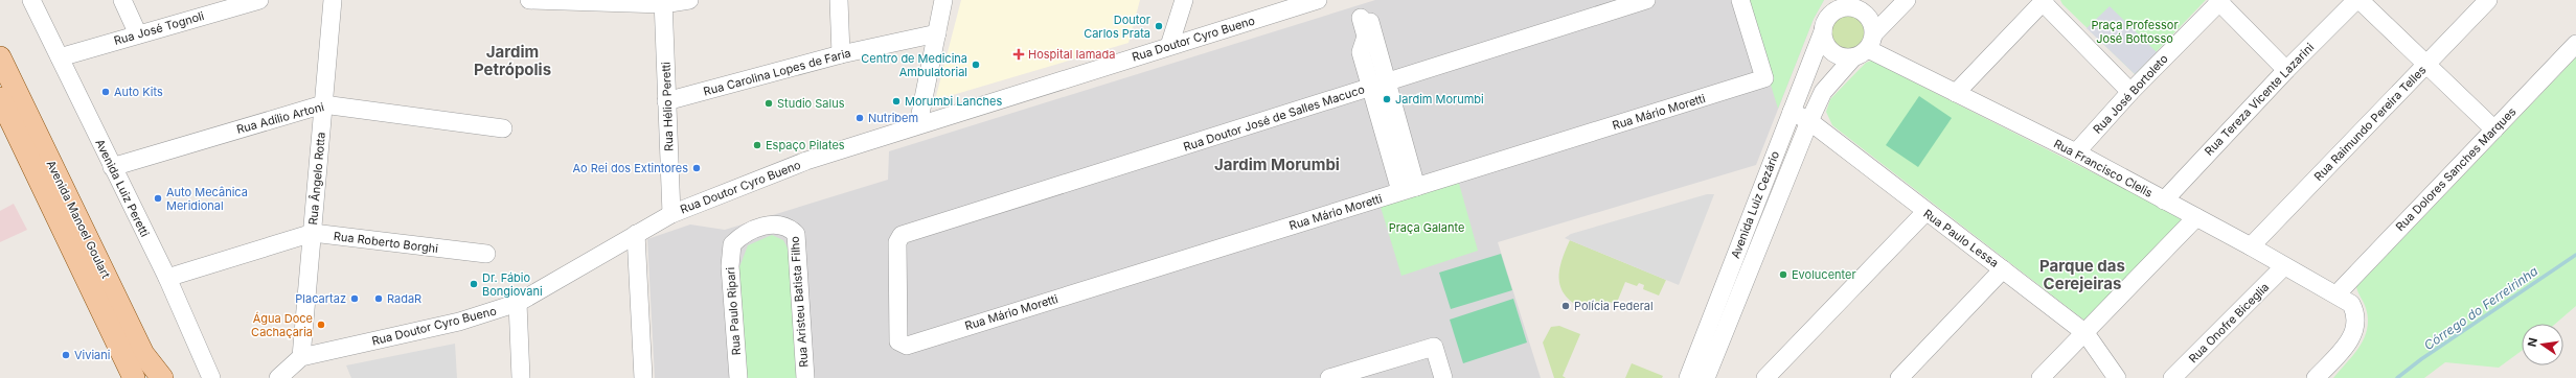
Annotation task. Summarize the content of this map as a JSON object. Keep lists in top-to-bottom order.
{
  "streets": {
    "main road": ["Avenida Manoel Goulart"],
    "street": [
      "Rua José Tognoli",
      "Rua Doutor Cyro Bueno",
      "Rua Carolina Lopes de Faria",
      "Rua José Bortoleto",
      "Rua Tereza Vicente Lazarini",
      "Rua Hélio Peretti",
      "Rua Mário Moretti",
      "Rua Adílio Artoni",
      "Rua Doutor José de Salles Macuco",
      "Rua Raimundo Pereira Telles",
      "Rua Francisco Clelis",
      "Rua Dolores Sanches Marques",
      "Rua Ângelo Rotta",
      "Avenida Luiz Peretti",
      "Avenida Luiz Cezário",
      "Rua Paulo Lessa",
      "Rua Roberto Borghi",
      "Rua Aristeu Batista Filho",
      "Rua Paulo Ripari",
      "Rua Onofre Biceglia"
    ]
  },
  "crossings": [
    ["Rua José Tognoli", "Avenida Luiz Peretti"],
    ["Rua Doutor Cyro Bueno", "Rua Hélio Peretti"],
    ["Rua Doutor Cyro Bueno", "Rua Ângelo Rotta"],
    ["Rua Carolina Lopes de Faria", "Rua Hélio Peretti"],
    ["Rua José Bortoleto", "Rua Francisco Clelis"],
    ["Rua Tereza Vicente Lazarini", "Rua Francisco Clelis"],
    ["Rua Mário Moretti", "Rua Doutor José de Salles Macuco"],
    ["Rua Adílio Artoni", "Rua Ângelo Rotta"],
    ["Rua Adílio Artoni", "Avenida Luiz Peretti"],
    ["Rua Raimundo Pereira Telles", "Rua Francisco Clelis"],
    ["Rua Francisco Clelis", "Rua Dolores Sanches Marques"],
    ["Rua Francisco Clelis", "Avenida Luiz Cezário"],
    ["Rua Francisco Clelis", "Rua Onofre Biceglia"],
    ["Rua Ângelo Rotta", "Rua Roberto Borghi"],
    ["Avenida Luiz Peretti", "Rua Roberto Borghi"],
    ["Avenida Luiz Cezário", "Rua Paulo Lessa"],
    ["Rua Aristeu Batista Filho", "Rua Paulo Ripari"]
  ],
  "districts": ["Jardim Petrópolis", "Jardim Morumbi", "Parque das Cerejeiras"],
  "water": ["Córrego do Ferreirinha"],
  "parks": ["Praça Professor José Bottosso", "Praça Galante"],
  "places": {
    "other": [
      "Doutor Carlos Prata",
      "Centro de Medicina Ambulatorial",
      "Auto Kits",
      "Jardim Morumbi",
      "Morumbi Lanches",
      "Studio Salus",
      "Nutribem",
      "Espaço Pilates",
      "Ao Rei dos Extintores",
      "Auto Mecânica Meridional",
      "Evolucenter",
      "Dr. Fábio Bongiovani",
      "Placartaz",
      "RadaR",
      "Polícia Federal",
      "Água Doce Cachaçaria",
      "Viviani"
    ],
    "health": ["Hospital Iamada"]
  },
  "north": "left"
}
